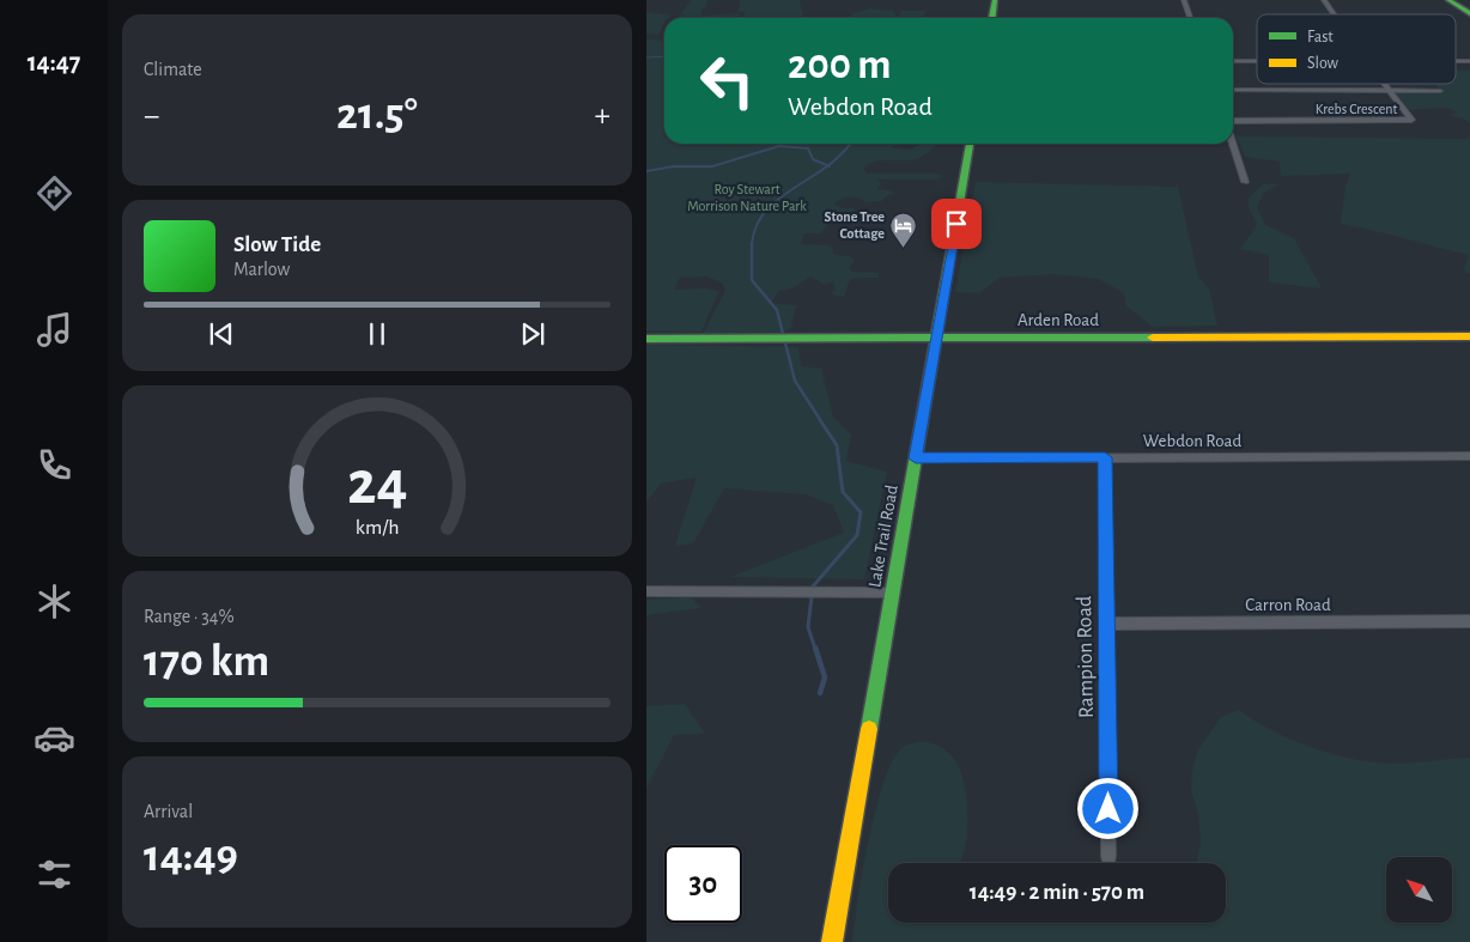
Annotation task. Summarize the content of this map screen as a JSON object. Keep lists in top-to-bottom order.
{
  "streets": {
    "street": [
      "Krebs Crescent",
      "Arden Road",
      "Webdon Road",
      "Lake Trail Road",
      "Carron Road",
      "Rampion Road"
    ]
  },
  "crossings": [
    ["Arden Road", "Lake Trail Road"],
    ["Webdon Road", "Lake Trail Road"],
    ["Webdon Road", "Rampion Road"],
    ["Carron Road", "Rampion Road"]
  ],
  "parks": ["Roy Stewart Morrison Nature Park"],
  "places": {
    "hotel": ["Stone Tree Cottage"]
  },
  "legend": ["Fast", "Slow"],
  "north": "top left",
  "page": {
    "tabs": "14:47",
    "tile": [
      "Climate",
      ["Range · 34%", "170 km"],
      ["Arrival", "14:49"]
    ],
    "turn": ["200 m", "Webdon Road"],
    "heat": ["−", "21.5°", "+"],
    "song": ["Slow Tide", "Marlow"],
    "limit": "30",
    "trip": "14:49 · 2 min · 570 m",
    "gauge": ["24", "km/h"]
  }
}
